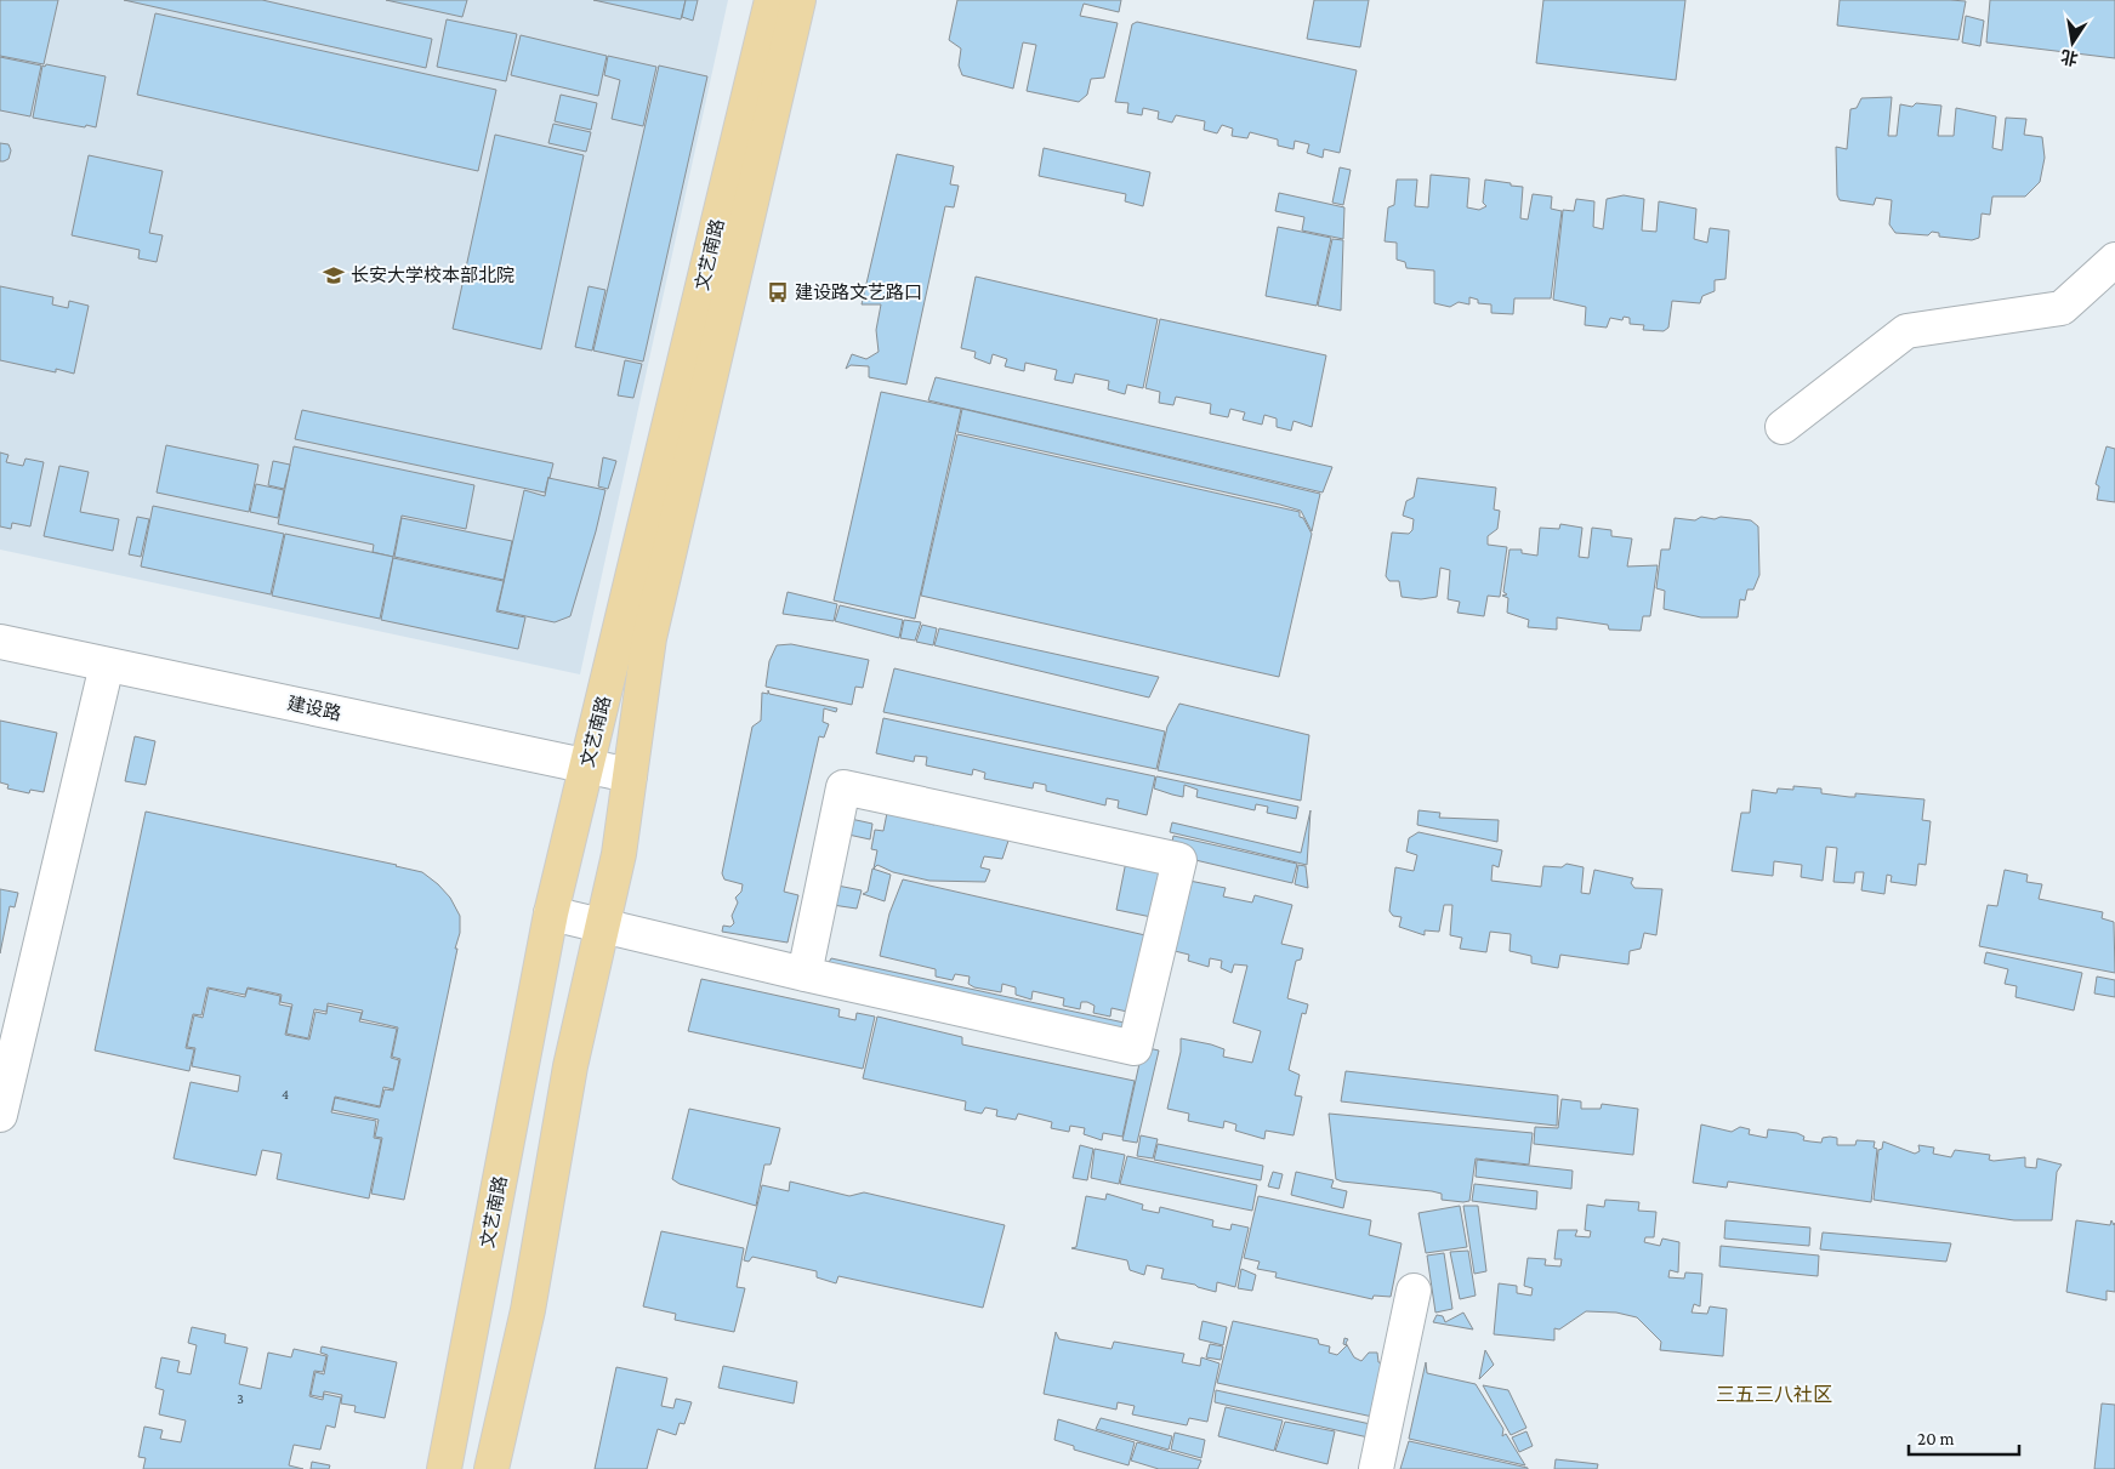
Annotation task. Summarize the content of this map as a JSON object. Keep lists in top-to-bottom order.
{
  "streets": {
    "main road": ["文艺南路"],
    "street": ["建设路"]
  },
  "crossings": [
    ["文艺南路", "建设路"]
  ],
  "districts": ["三五三八社区"],
  "places": {
    "school or university": ["长安大学校本部北院"],
    "bus stop": ["建设路文艺路口"]
  },
  "house_numbers": ["4", "3"],
  "scale_bar": "20 m",
  "north": "bottom"
}
